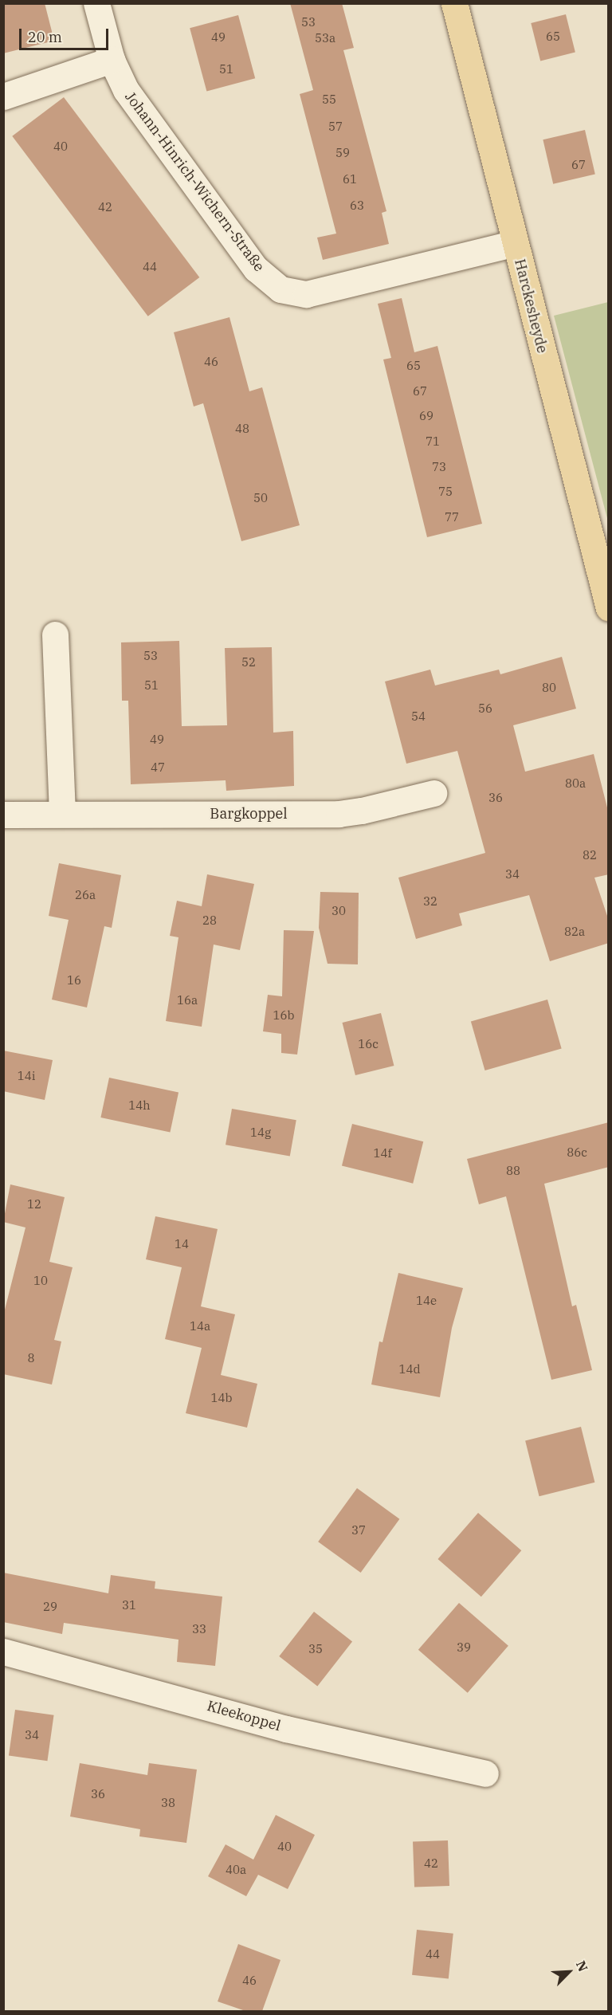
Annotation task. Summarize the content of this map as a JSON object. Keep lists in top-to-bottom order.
{
  "streets": {
    "main road": ["Harckesheyde"],
    "street": ["Johann-Hinrich-Wichern-Straße", "Bargkoppel", "Kleekoppel"]
  },
  "crossings": [
    ["Johann-Hinrich-Wichern-Straße", "Harckesheyde"]
  ],
  "house_numbers": [
    "53",
    "65",
    "49",
    "53a",
    "51",
    "55",
    "57",
    "40",
    "59",
    "67",
    "61",
    "63",
    "42",
    "44",
    "46",
    "65",
    "67",
    "69",
    "48",
    "71",
    "73",
    "75",
    "50",
    "77",
    "53",
    "52",
    "51",
    "80",
    "56",
    "54",
    "49",
    "47",
    "80a",
    "36",
    "82",
    "34",
    "26a",
    "32",
    "30",
    "28",
    "82a",
    "16",
    "16a",
    "16b",
    "16c",
    "14i",
    "14h",
    "14g",
    "86c",
    "14f",
    "88",
    "12",
    "14",
    "10",
    "14e",
    "14a",
    "8",
    "14d",
    "14b",
    "37",
    "31",
    "29",
    "33",
    "39",
    "35",
    "34",
    "36",
    "38",
    "40",
    "42",
    "40a",
    "44",
    "46"
  ],
  "scale_bar": "20 m",
  "north": "top right"
}
